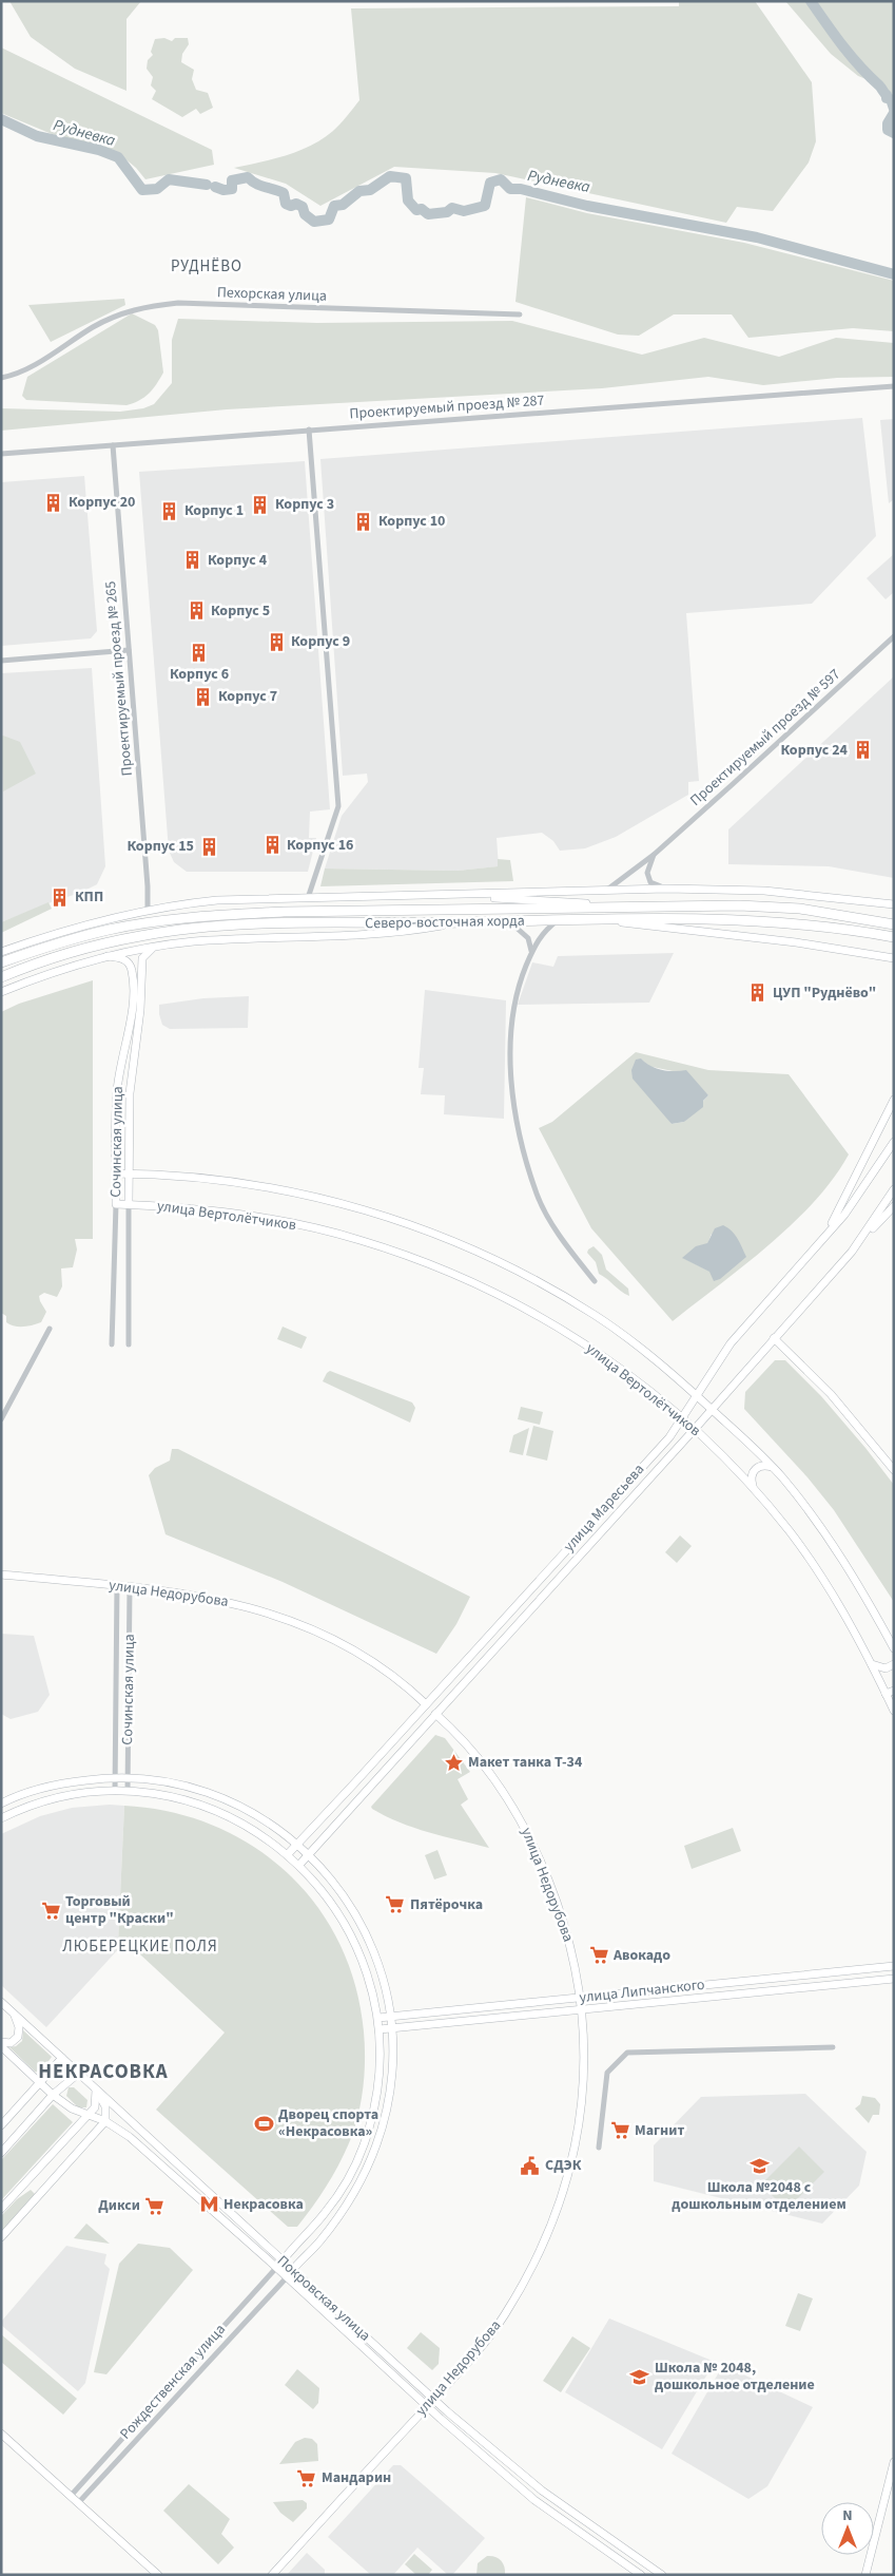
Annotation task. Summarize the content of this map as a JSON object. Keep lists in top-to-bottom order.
{
  "streets": {
    "highway": ["Северо-восточная хорда"],
    "street": [
      "Пехорская улица",
      "Проектируемый проезд № 287",
      "Проектируемый проезд № 265",
      "Проектируемый проезд № 597",
      "Сочинская улица",
      "улица Вертолётчиков",
      "улица Маресьева",
      "улица Недорубова",
      "улица Липчанского",
      "Покровская улица",
      "Рождественская улица"
    ]
  },
  "crossings": [
    ["Проектируемый проезд № 287", "Проектируемый проезд № 265"],
    ["Сочинская улица", "улица Вертолётчиков"],
    ["Сочинская улица", "улица Недорубова"],
    ["улица Вертолётчиков", "улица Маресьева"],
    ["улица Маресьева", "улица Недорубова"],
    ["улица Недорубова", "улица Липчанского"],
    ["улица Недорубова", "Покровская улица"],
    ["Покровская улица", "Рождественская улица"]
  ],
  "districts": ["РУДНЁВО", "ЛЮБЕРЕЦКИЕ ПОЛЯ", "НЕКРАСОВКА"],
  "water": ["Рудневка"],
  "places": {
    "building": [
      "Корпус 20",
      "Корпус 3",
      "Корпус 1",
      "Корпус 10",
      "Корпус 4",
      "Корпус 5",
      "Корпус 9",
      "Корпус 6",
      "Корпус 7",
      "Корпус 24",
      "Корпус 16",
      "Корпус 15",
      "КПП",
      "ЦУП \"Руднёво\""
    ],
    "place": ["Макет танка Т-34"],
    "supermarket": [
      "Пятёрочка",
      "Торговый центр \"Краски\"",
      "Авокадо",
      "Магнит",
      "Дикси",
      "Мандарин"
    ],
    "sports": ["Дворец спорта «Некрасовка»"],
    "public building": ["СДЭК"],
    "school or university": ["Школа №2048 с дошкольным отделением", "Школа № 2048, дошкольное отделение"],
    "metro station": ["Некрасовка"]
  },
  "north": "top"
}
